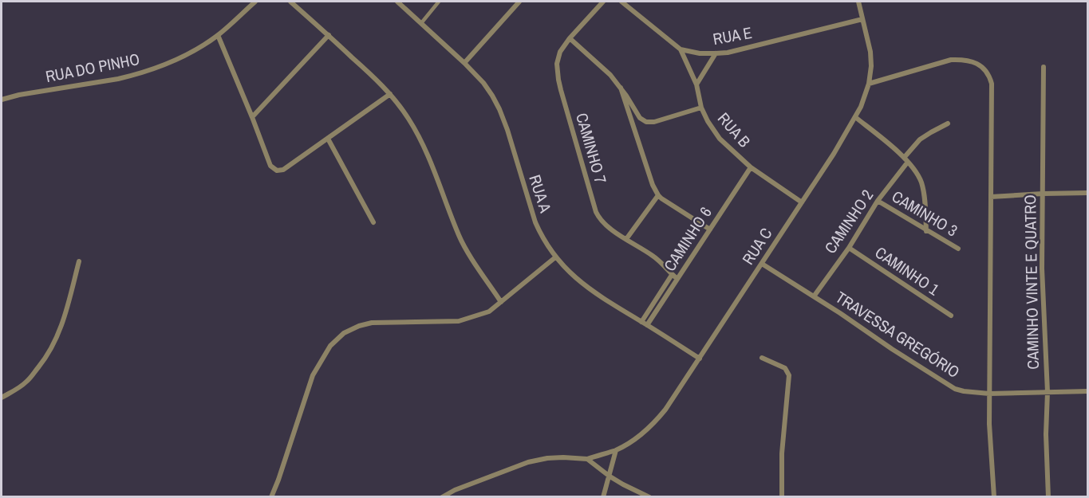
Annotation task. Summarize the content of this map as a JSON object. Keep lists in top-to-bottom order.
{
  "streets": {
    "street": [
      "RUA E",
      "RUA DO PINHO",
      "RUA B",
      "CAMINHO 7",
      "RUA A",
      "CAMINHO 3",
      "CAMINHO 2",
      "CAMINHO 6",
      "RUA C",
      "CAMINHO 1",
      "CAMINHO VINTE E QUATRO",
      "TRAVESSA GREGÓRIO"
    ]
  },
  "crossings": [
    ["RUA E", "RUA B"],
    ["RUA E", "RUA C"],
    ["RUA B", "CAMINHO 6"],
    ["RUA B", "RUA C"],
    ["CAMINHO 7", "CAMINHO 6"],
    ["RUA A", "CAMINHO 6"],
    ["RUA A", "RUA C"],
    ["CAMINHO 3", "CAMINHO 2"],
    ["CAMINHO 2", "CAMINHO 1"],
    ["CAMINHO 2", "TRAVESSA GREGÓRIO"],
    ["RUA C", "TRAVESSA GREGÓRIO"],
    ["CAMINHO VINTE E QUATRO", "TRAVESSA GREGÓRIO"]
  ]
}
